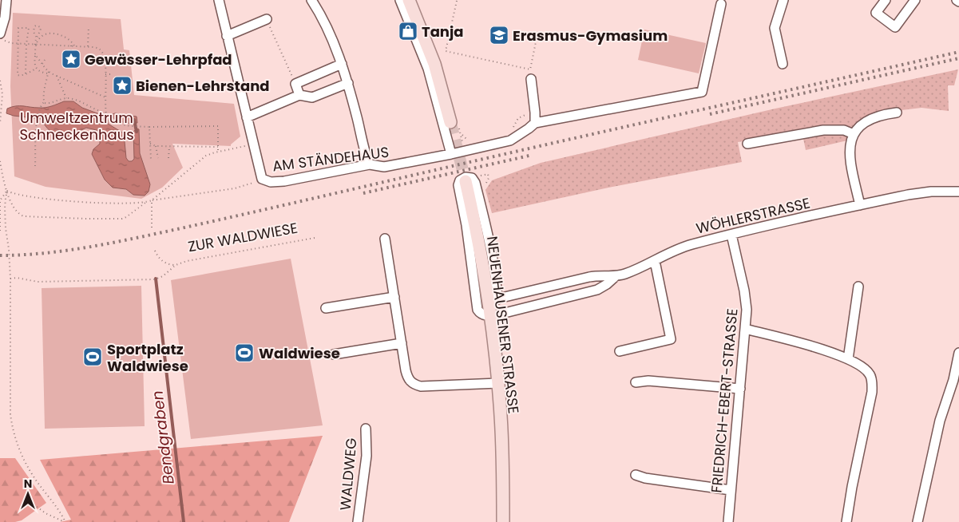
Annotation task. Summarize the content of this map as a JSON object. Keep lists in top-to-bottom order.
{
  "streets": {
    "main road": ["NEUENHAUSENER STRASSE"],
    "street": [
      "AM STÄNDEHAUS",
      "WÖHLERSTRASSE",
      "FRIEDRICH-EBERT-STRASSE",
      "WALDWEG"
    ],
    "path": ["ZUR WALDWIESE"]
  },
  "crossings": [
    ["WÖHLERSTRASSE", "NEUENHAUSENER STRASSE"],
    ["WÖHLERSTRASSE", "FRIEDRICH-EBERT-STRASSE"]
  ],
  "water": ["Bendgraben"],
  "parks": ["Umweltzentrum Schneckenhaus"],
  "places": {
    "shop": ["Tanja"],
    "school or university": ["Erasmus-Gymasium"],
    "place": ["Gewässer-Lehrpfad", "Bienen-Lehrstand"],
    "sports": ["Waldwiese", "Sportplatz Waldwiese"]
  },
  "north": "top"
}
